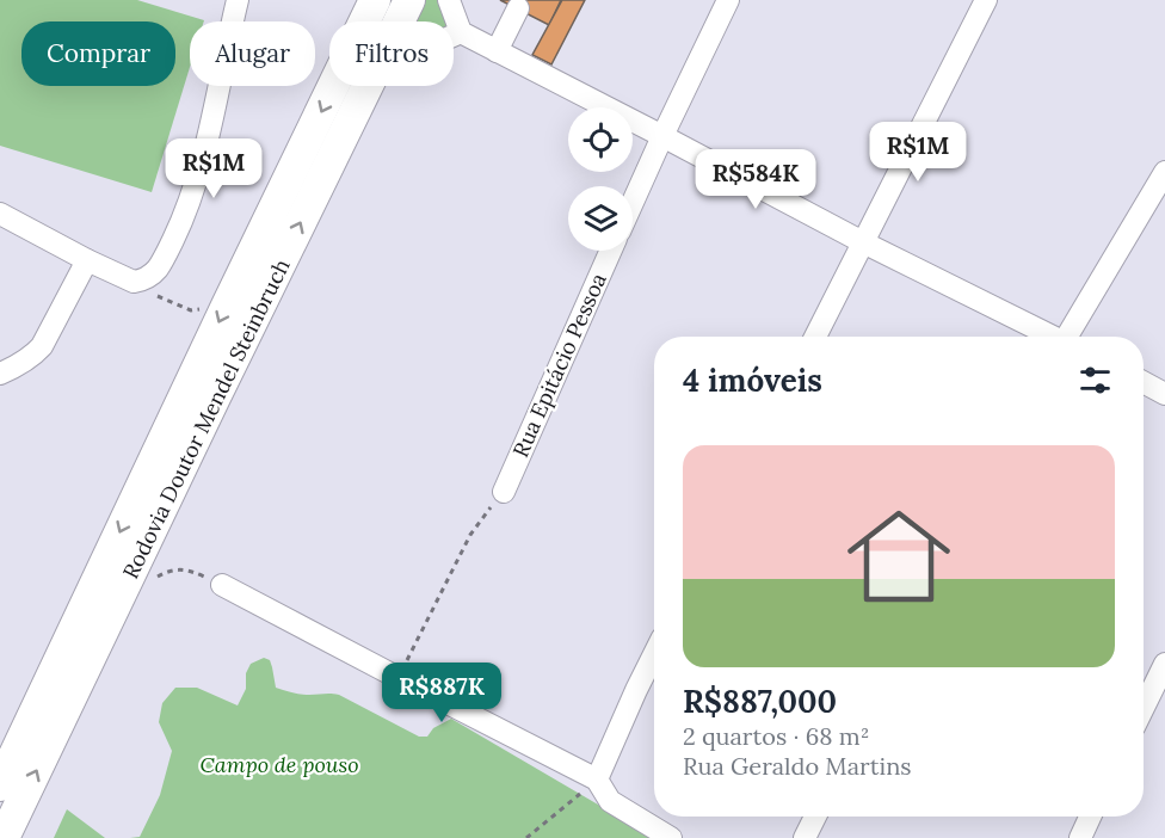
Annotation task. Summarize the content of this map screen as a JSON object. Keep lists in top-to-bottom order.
{
  "streets": {
    "highway": ["Rodovia Doutor Mendel Steinbruch"],
    "street": ["Rua Epitácio Pessoa"]
  },
  "parks": ["Campo de pouso"],
  "page": {
    "chip": ["Comprar", "Alugar", "Filtros"],
    "price": [
      "R$1M",
      "R$1M",
      "R$584K",
      "R$887K"
    ],
    "heading": "4 imóveis",
    "list": [
      {
        "name": "R$887,000",
        "note": "2 quartos · 68 m² · Rua Geraldo Martins"
      }
    ]
  }
}
